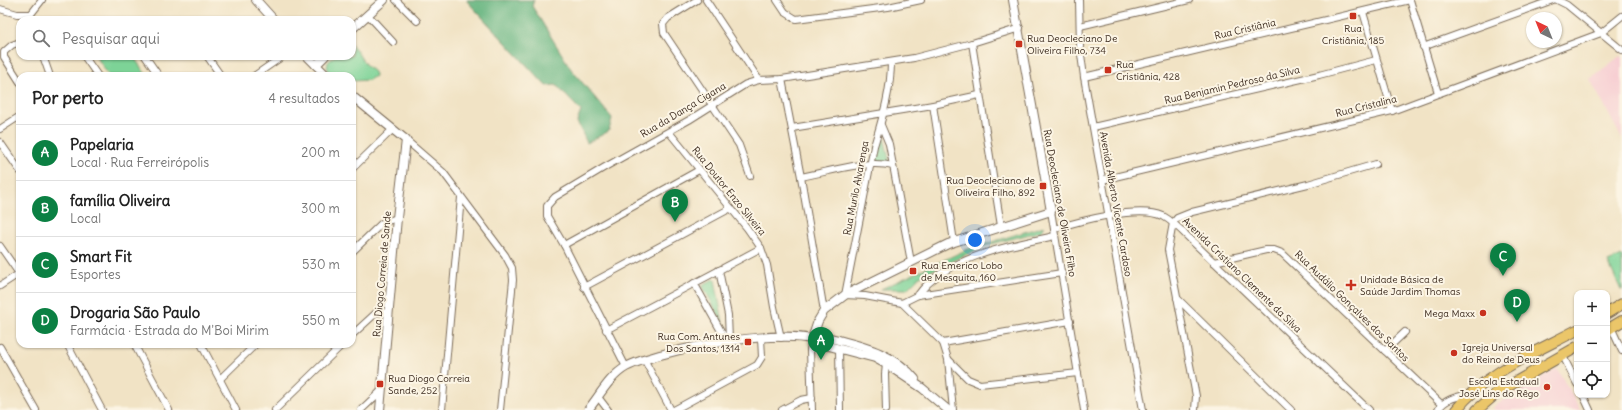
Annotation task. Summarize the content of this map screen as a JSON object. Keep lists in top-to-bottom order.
{
  "streets": {
    "street": [
      "Rua Cristiânia",
      "Rua Benjamin Pedroso da Silva",
      "Rua Cristalina",
      "Rua da Dança Cigana",
      "Rua Murilo Alvarenga",
      "Rua Doutor Enzo Silveira",
      "Rua Deocleciano de Oliveira Filho",
      "Avenida Alberto Vicente Cardoso",
      "Rua Diogo Correia de Sande",
      "Avenida Cristiano Clemente da Silva",
      "Rua Audálio Gonçalves dos Santos"
    ]
  },
  "crossings": [
    ["Rua Cristiânia", "Avenida Alberto Vicente Cardoso"],
    ["Rua Benjamin Pedroso da Silva", "Avenida Alberto Vicente Cardoso"],
    ["Rua Cristalina", "Avenida Alberto Vicente Cardoso"],
    ["Rua da Dança Cigana", "Rua Murilo Alvarenga"],
    ["Rua da Dança Cigana", "Rua Doutor Enzo Silveira"],
    ["Rua da Dança Cigana", "Rua Deocleciano de Oliveira Filho"],
    ["Rua Deocleciano de Oliveira Filho", "Avenida Cristiano Clemente da Silva"],
    ["Avenida Alberto Vicente Cardoso", "Avenida Cristiano Clemente da Silva"],
    ["Avenida Cristiano Clemente da Silva", "Rua Audálio Gonçalves dos Santos"]
  ],
  "places": {
    "transit": [
      "Rua Cristiânia, 185",
      "Rua Deocleciano De Oliveira Filho, 734",
      "Rua Cristiânia, 428",
      "Rua Deocleciano de Oliveira Filho, 892",
      "Rua Emerico Lobo de Mesquita, 160",
      "Rua Com. Antunes Dos Santos, 1314",
      "Rua Diogo Correia Sande, 252"
    ],
    "health": ["Unidade Básica de Saúde Jardim Thomas"],
    "other": ["Mega Maxx", "Igreja Universal do Reino de Deus", "Escola Estadual José Lins do Rêgo"]
  },
  "north": "top left",
  "page": {
    "search": "Pesquisar aqui",
    "heading": ["Por perto", "4 resultados"],
    "list": [
      {
        "mark": "A",
        "name": "Papelaria",
        "note": "Local · Rua Ferreirópolis",
        "value": "200 m"
      },
      {
        "mark": "B",
        "name": "família Oliveira",
        "note": "Local",
        "value": "300 m"
      },
      {
        "mark": "C",
        "name": "Smart Fit",
        "note": "Esportes",
        "value": "530 m"
      },
      {
        "mark": "D",
        "name": "Drogaria São Paulo",
        "note": "Farmácia · Estrada do M'Boi Mirim",
        "value": "550 m"
      }
    ],
    "pins": [
      "B",
      "C",
      "D",
      "A"
    ],
    "map_buttons": ["+", "−"]
  }
}
